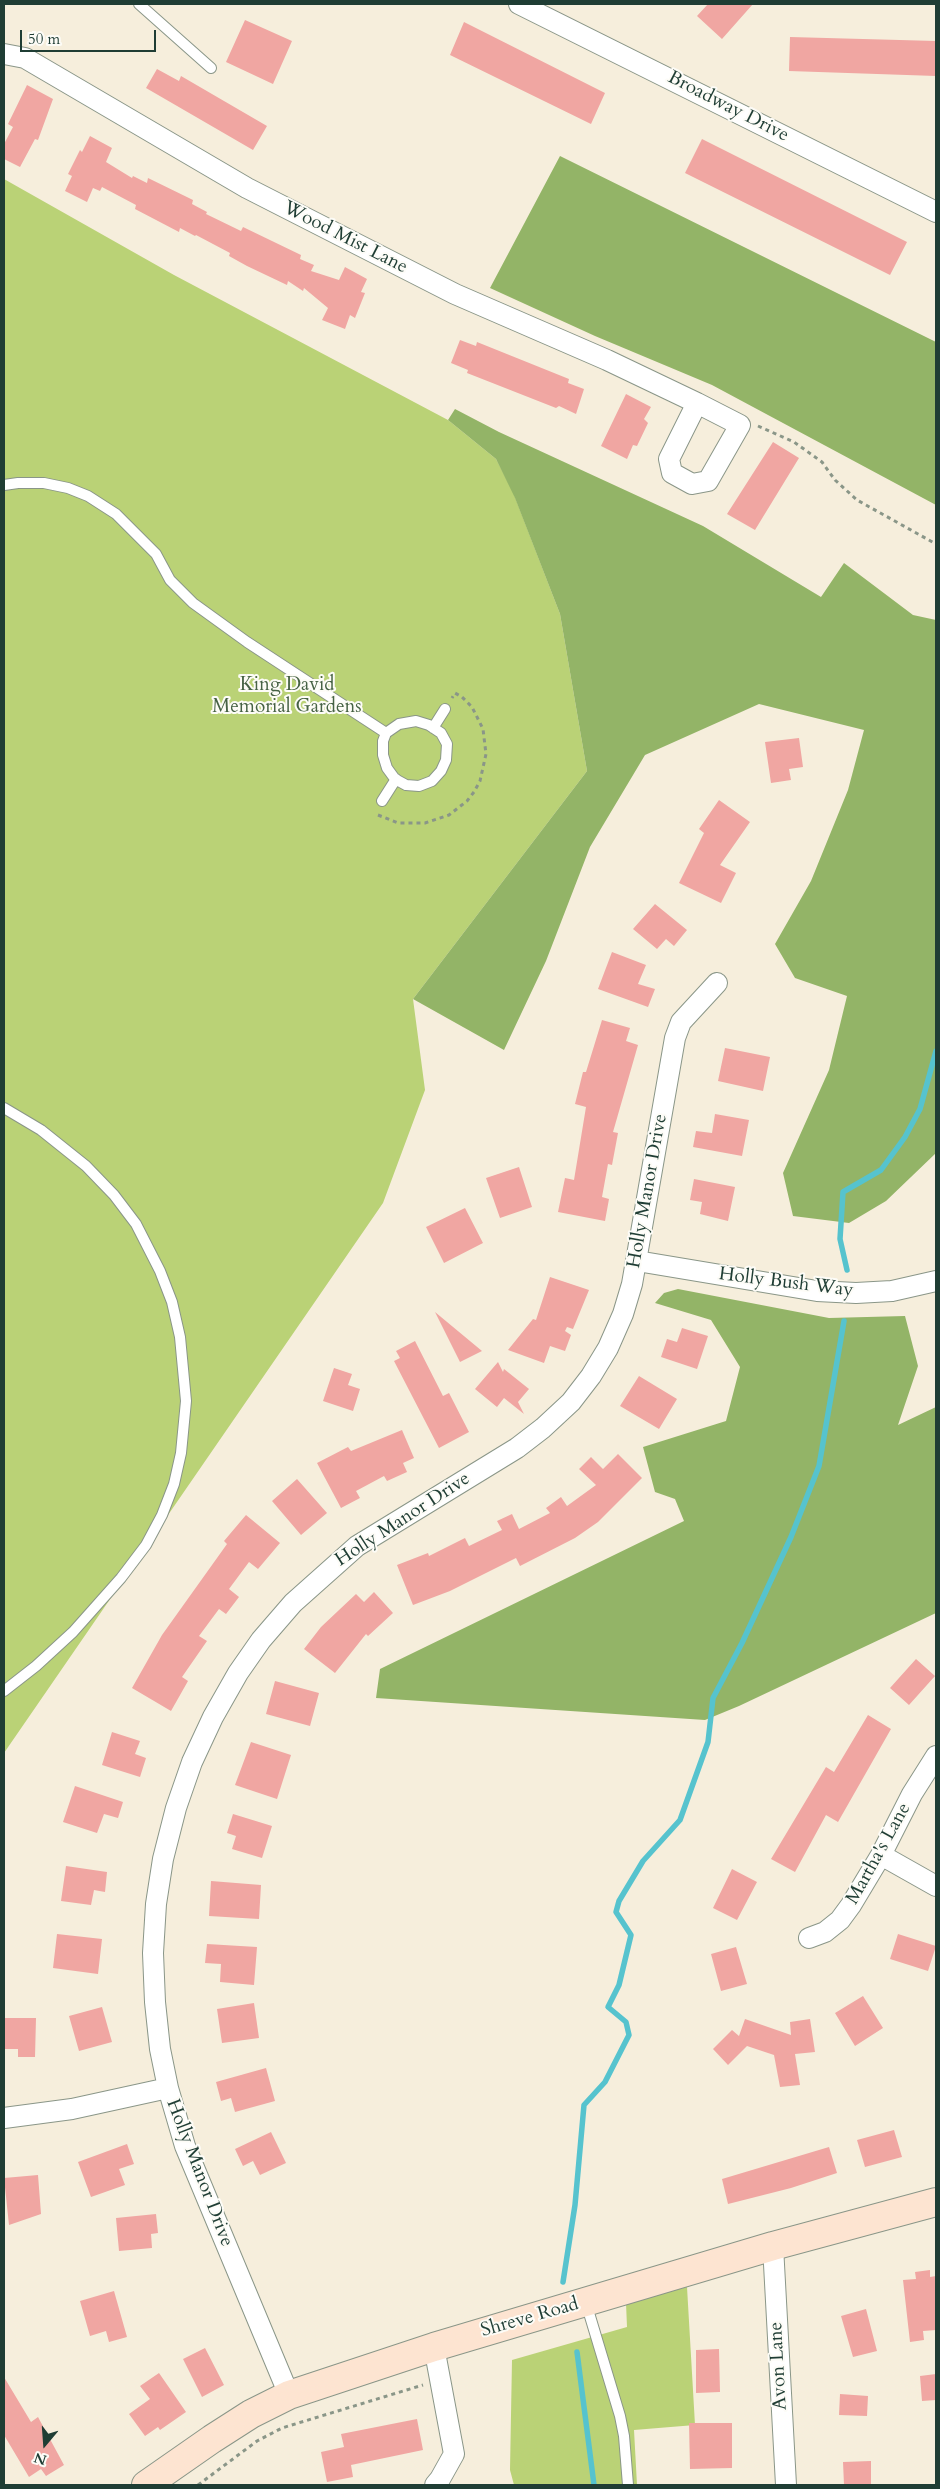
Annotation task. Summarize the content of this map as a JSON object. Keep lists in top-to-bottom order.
{
  "streets": {
    "main road": ["Shreve Road"],
    "street": [
      "Broadway Drive",
      "Wood Mist Lane",
      "Holly Manor Drive",
      "Holly Bush Way",
      "Martha's Lane",
      "Avon Lane"
    ]
  },
  "crossings": [
    ["Holly Manor Drive", "Holly Bush Way"],
    ["Holly Manor Drive", "Shreve Road"],
    ["Shreve Road", "Avon Lane"]
  ],
  "parks": ["King David Memorial Gardens"],
  "scale_bar": "50 m",
  "north": "bottom"
}
